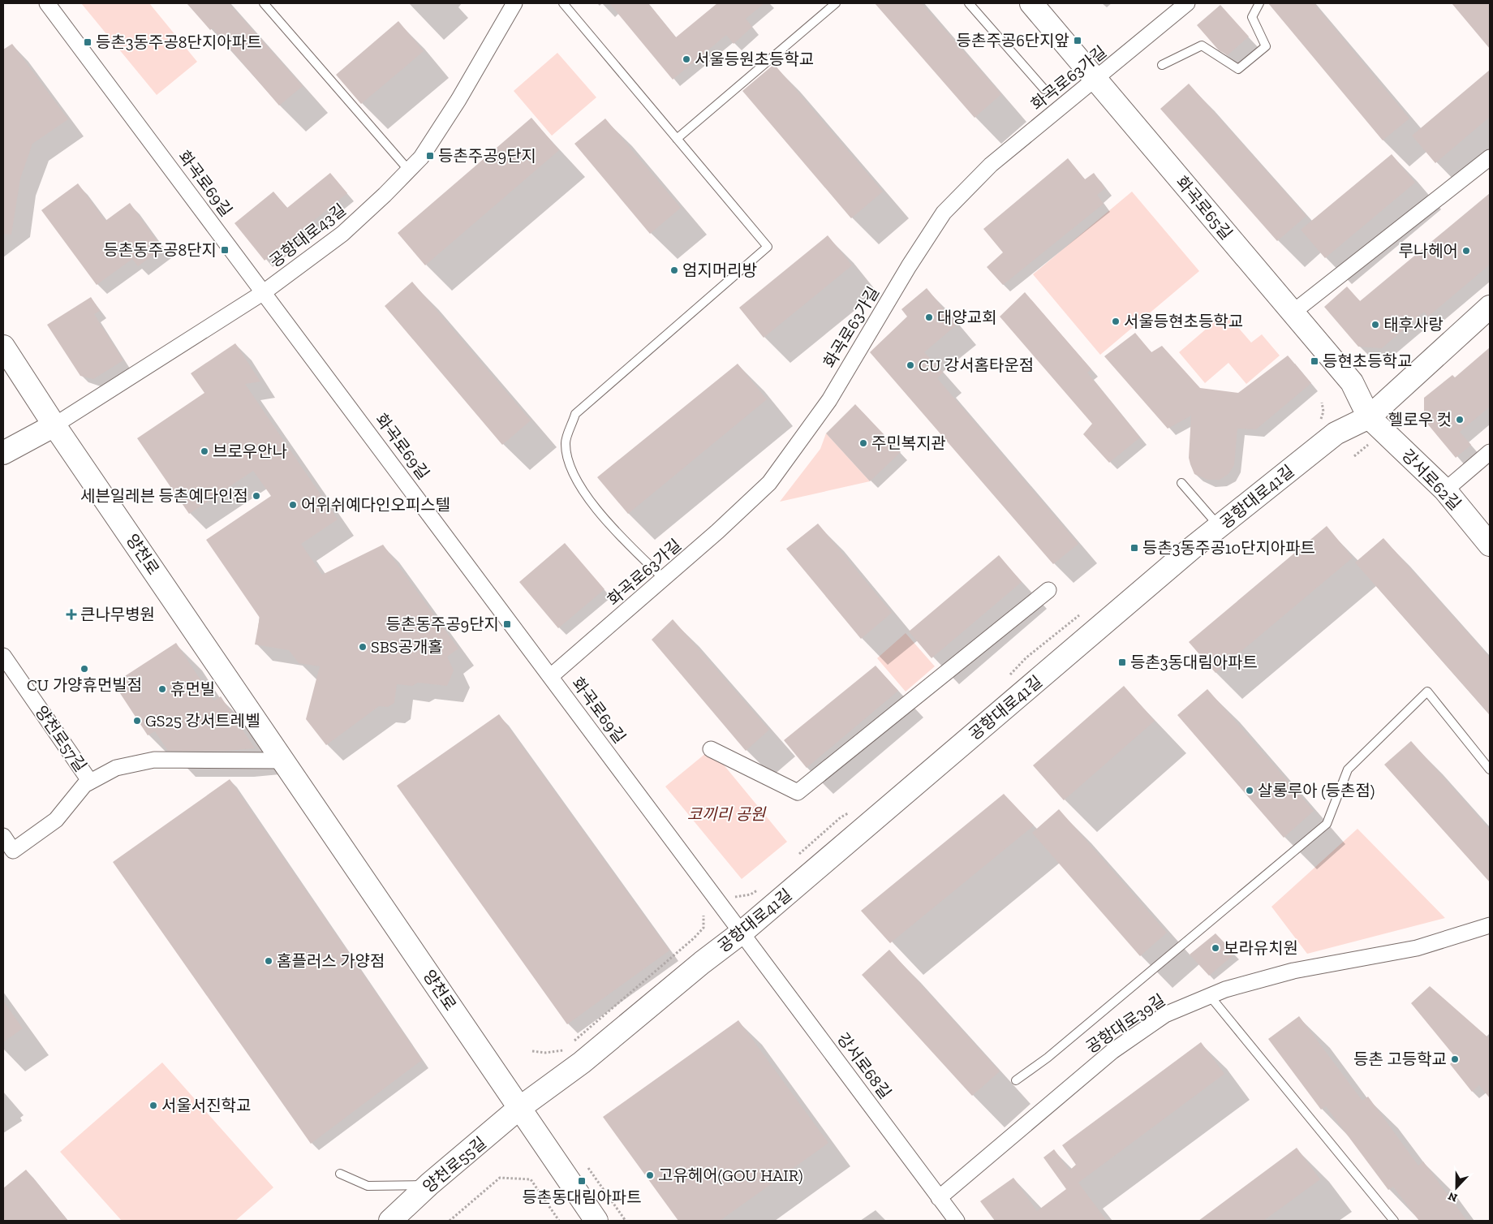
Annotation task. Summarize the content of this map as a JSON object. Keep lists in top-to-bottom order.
{
  "streets": {
    "street": [
      "화곡로63가길",
      "화곡로69길",
      "화곡로65길",
      "공항대로43길",
      "강서로62길",
      "공항대로41길",
      "양천로",
      "양천로57길",
      "공항대로39길",
      "강서로68길",
      "양천로55길"
    ]
  },
  "crossings": [
    ["화곡로63가길", "화곡로69길"],
    ["화곡로63가길", "화곡로65길"],
    ["화곡로69길", "공항대로43길"],
    ["화곡로69길", "공항대로41길"],
    ["화곡로69길", "강서로68길"],
    ["화곡로65길", "강서로62길"],
    ["화곡로65길", "공항대로41길"],
    ["공항대로43길", "양천로"],
    ["강서로62길", "공항대로41길"],
    ["공항대로41길", "양천로"],
    ["공항대로41길", "강서로68길"],
    ["공항대로41길", "양천로55길"],
    ["양천로", "양천로55길"],
    ["공항대로39길", "강서로68길"]
  ],
  "parks": ["코끼리 공원"],
  "places": {
    "transit": [
      "등촌주공6단지앞",
      "등촌3동주공8단지아파트",
      "등촌주공9단지",
      "등촌동주공8단지",
      "등현초등학교",
      "등촌3동주공10단지아파트",
      "등촌동주공9단지",
      "등촌3동대림아파트",
      "등촌동대림아파트"
    ],
    "other": [
      "서울등원초등학교",
      "루나헤어",
      "엄지머리방",
      "대양교회",
      "서울등현초등학교",
      "태후사랑",
      "CU 강서홈타운점",
      "헬로우 컷",
      "주민복지관",
      "브로우안나",
      "세븐일레븐 등촌예다인점",
      "어위쉬예다인오피스텔",
      "SBS공개홀",
      "CU 가양휴먼빌점",
      "휴먼빌",
      "GS25 강서트레벨",
      "살롱루아 (등촌점)",
      "보라유치원",
      "홈플러스 가양점",
      "등촌 고등학교",
      "서울서진학교",
      "고유헤어(GOU HAIR)"
    ],
    "health": ["큰나무병원"]
  },
  "north": "bottom"
}
